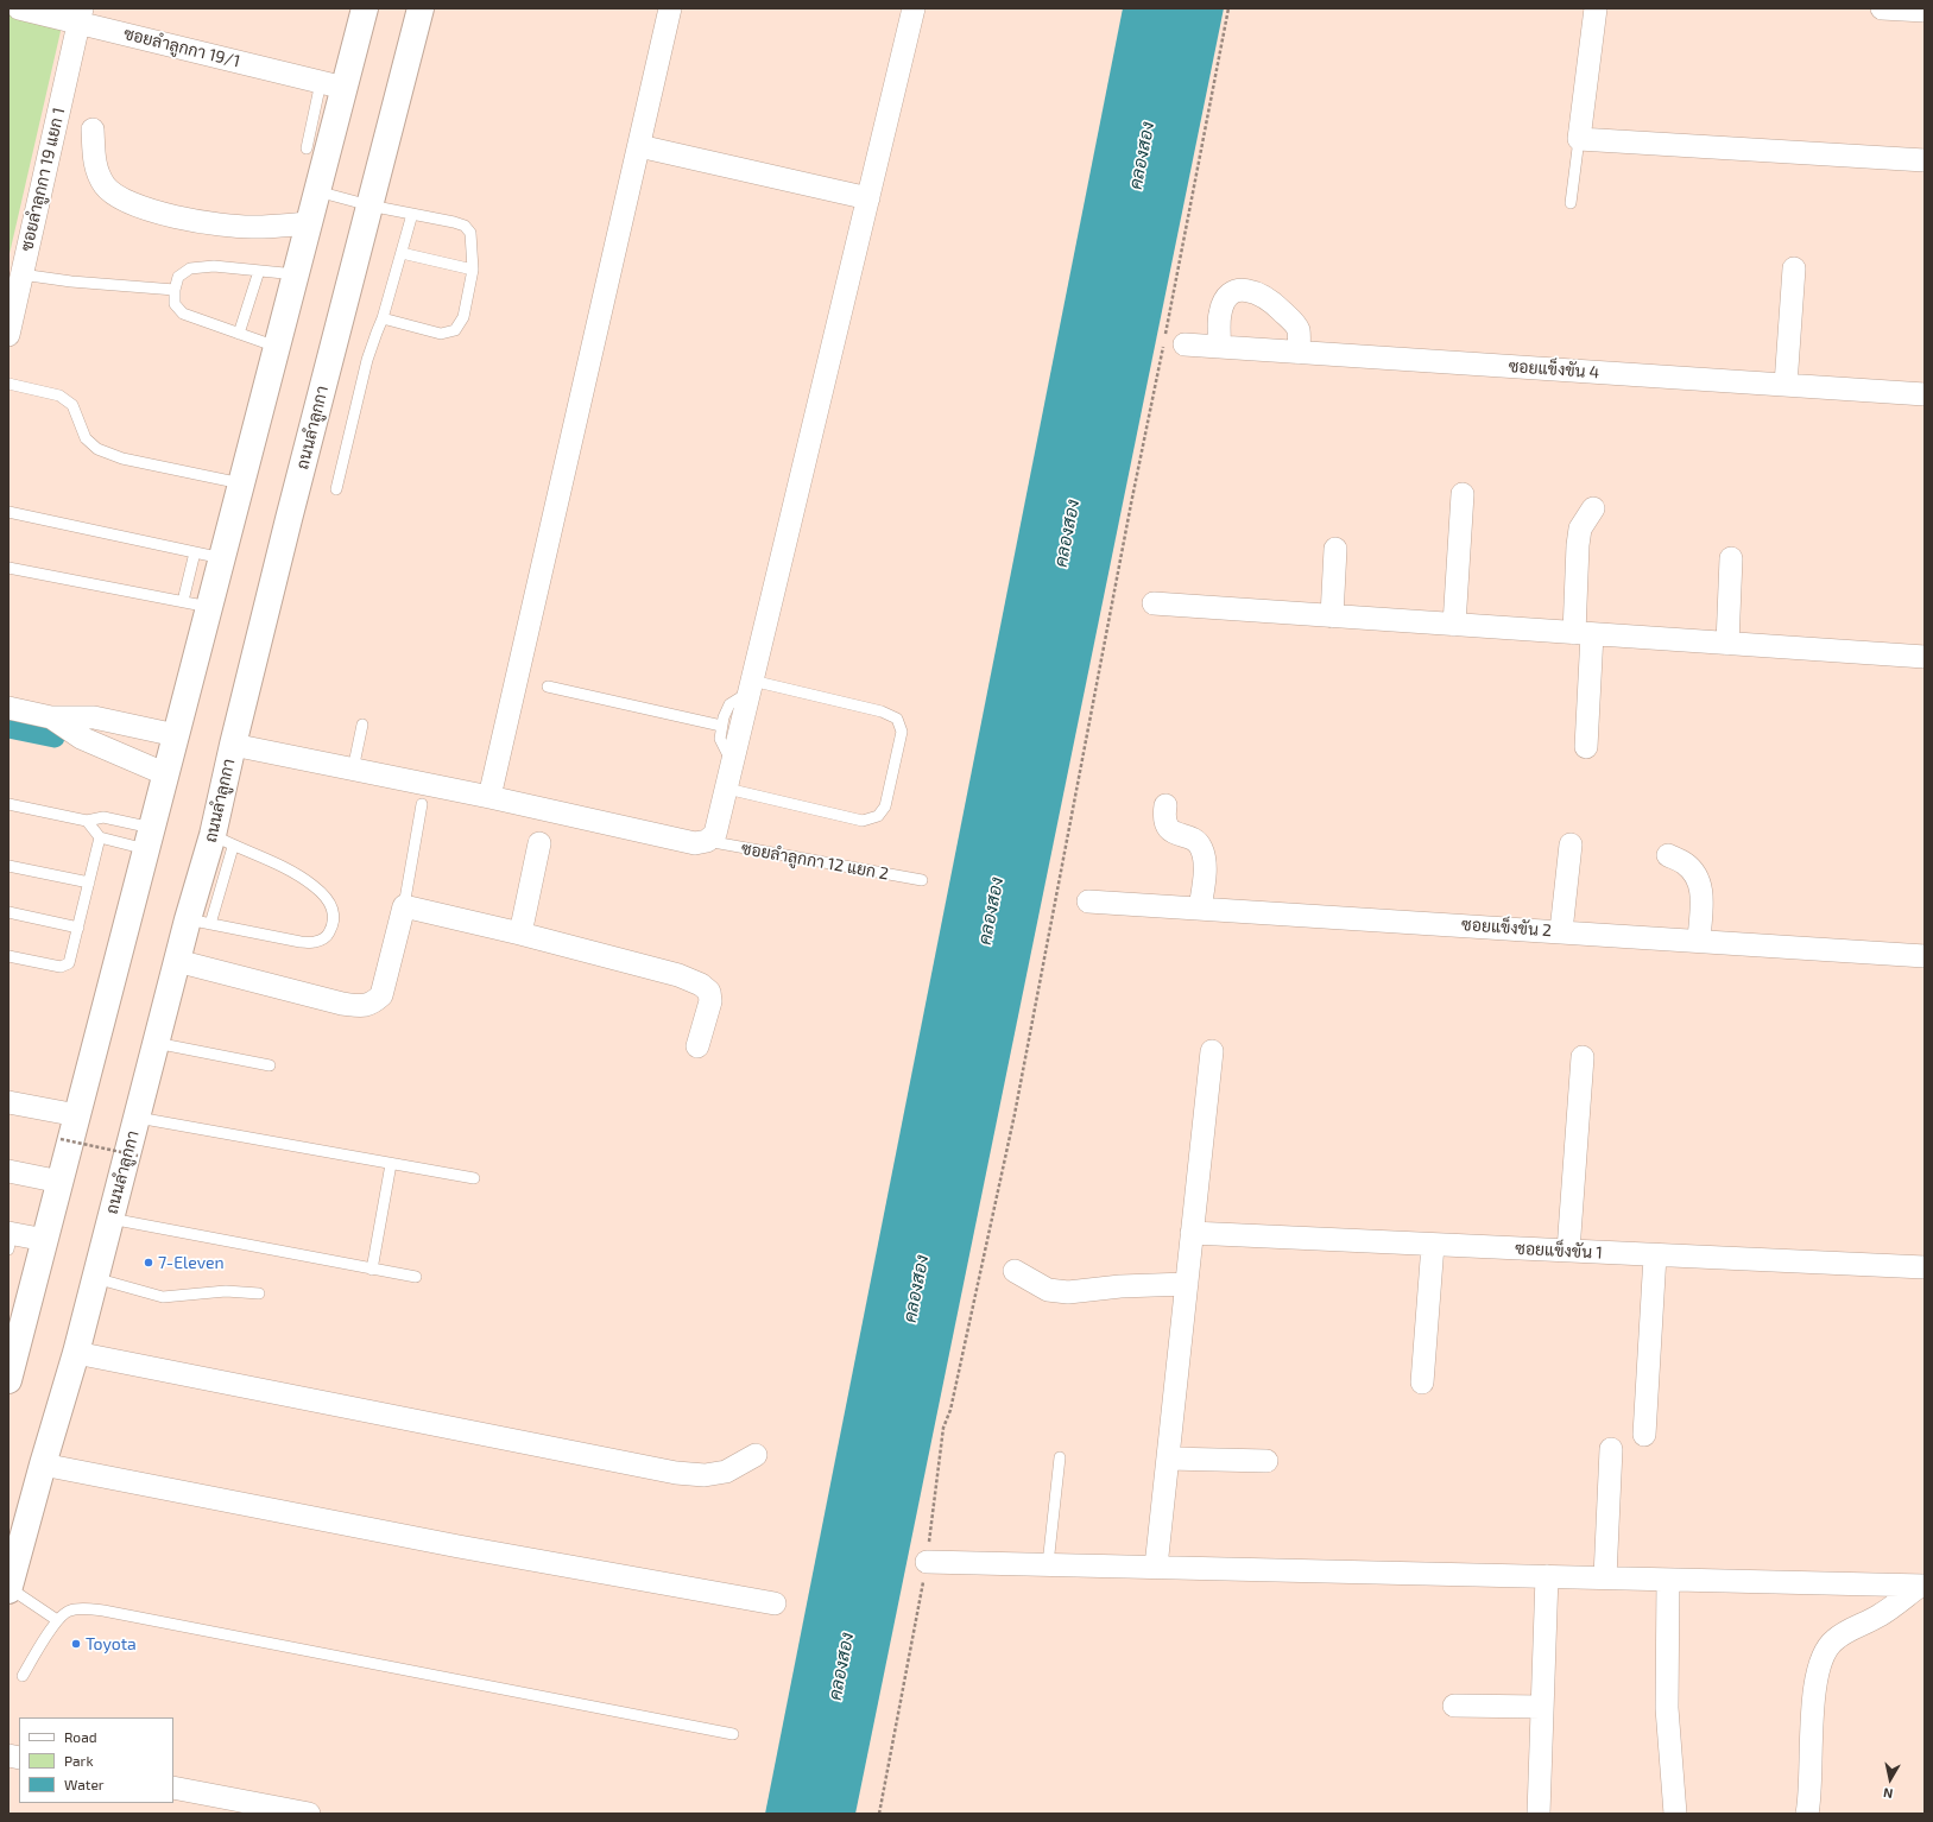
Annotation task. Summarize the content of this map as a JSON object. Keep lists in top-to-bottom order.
{
  "streets": {
    "main road": ["ถนนลำลูกกา"],
    "street": [
      "ซอยลำลูกกา 19/1",
      "ซอยลำลูกกา 19 แยก 1",
      "ซอยแข็งขัน 4",
      "ซอยแข็งขัน 2",
      "ซอยแข็งขัน 1"
    ],
    "lane": ["ซอยลําลูกกา 12 แยก 2"]
  },
  "crossings": [
    ["ซอยลำลูกกา 19/1", "ซอยลำลูกกา 19 แยก 1"]
  ],
  "water": ["คลองสอง"],
  "places": ["7-Eleven", "Toyota"],
  "legend": ["Road", "Park", "Water"],
  "north": "bottom"
}
